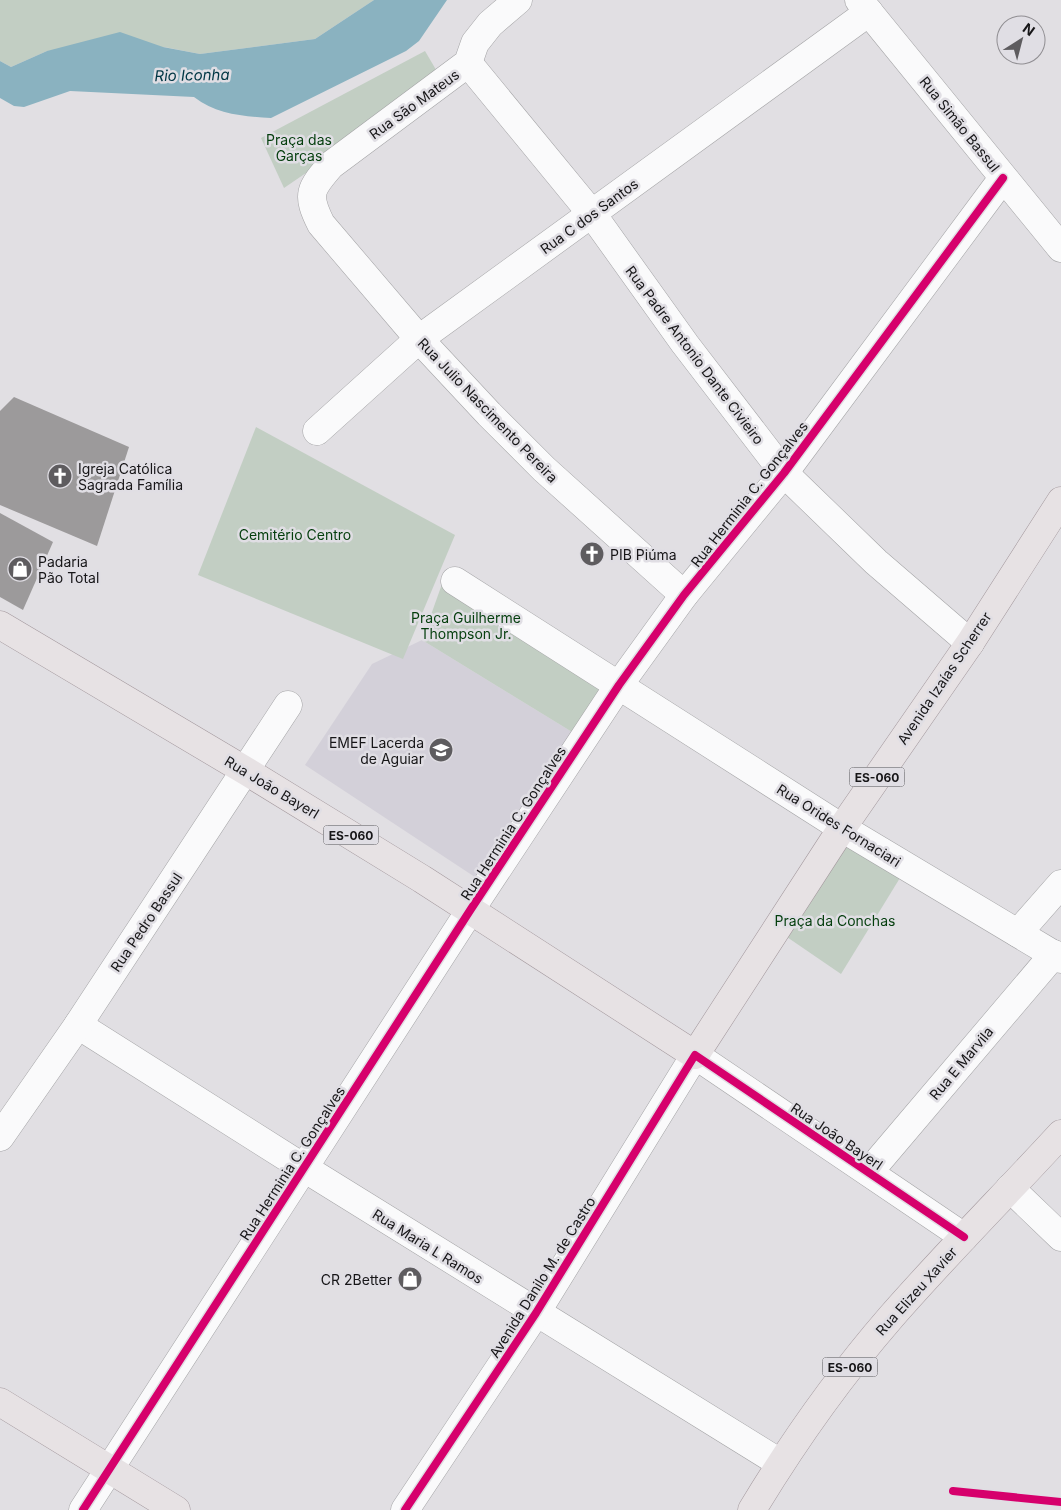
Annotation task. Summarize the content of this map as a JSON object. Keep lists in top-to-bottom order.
{
  "streets": {
    "main road": [
      "Avenida Izaías Scherrer",
      "ES-060",
      "Rua João Bayerl",
      "Rua Elizeu Xavier"
    ],
    "street": [
      "Rua São Mateus",
      "Rua Simão Bassul",
      "Rua C dos Santos",
      "Rua Padre Antonio Dante Civieiro",
      "Rua Julio Nascimento Pereira",
      "Rua Herminia C. Gonçalves",
      "Rua Orides Fornaciari",
      "Rua Pedro Bassul",
      "Rua E Marvila",
      "Rua Maria L Ramos",
      "Avenida Danilo M. de Castro"
    ]
  },
  "crossings": [
    ["Rua São Mateus", "Rua Padre Antonio Dante Civieiro"],
    ["Rua São Mateus", "Rua Julio Nascimento Pereira"],
    ["Rua Simão Bassul", "Rua C dos Santos"],
    ["Rua Simão Bassul", "Rua Herminia C. Gonçalves"],
    ["Rua C dos Santos", "Rua Padre Antonio Dante Civieiro"],
    ["Rua C dos Santos", "Rua Julio Nascimento Pereira"],
    ["Rua Padre Antonio Dante Civieiro", "Rua Herminia C. Gonçalves"],
    ["Rua Padre Antonio Dante Civieiro", "Avenida Izaías Scherrer"],
    ["Rua Julio Nascimento Pereira", "Rua Herminia C. Gonçalves"],
    ["Rua Herminia C. Gonçalves", "Rua João Bayerl"],
    ["Rua Herminia C. Gonçalves", "Rua Orides Fornaciari"],
    ["Rua Herminia C. Gonçalves", "Rua Maria L Ramos"],
    ["Avenida Izaías Scherrer", "Rua João Bayerl"],
    ["Avenida Izaías Scherrer", "Rua Orides Fornaciari"],
    ["Avenida Izaías Scherrer", "Avenida Danilo M. de Castro"],
    ["Rua João Bayerl", "Rua Pedro Bassul"],
    ["Rua João Bayerl", "Rua E Marvila"],
    ["Rua João Bayerl", "Avenida Danilo M. de Castro"],
    ["Rua João Bayerl", "Rua Elizeu Xavier"],
    ["Rua Orides Fornaciari", "Rua E Marvila"],
    ["Rua Pedro Bassul", "Rua Maria L Ramos"],
    ["Rua Maria L Ramos", "Avenida Danilo M. de Castro"],
    ["Rua Maria L Ramos", "Rua Elizeu Xavier"]
  ],
  "water": ["Rio Iconha"],
  "parks": [
    "Praça das Garças",
    "Cemitério Centro",
    "Praça Guilherme Thompson Jr.",
    "Praça da Conchas"
  ],
  "places": {
    "church": ["Igreja Católica Sagrada Família", "PIB Piúma"],
    "shop": ["Padaria Pão Total", "CR 2Better"],
    "school or university": ["EMEF Lacerda de Aguiar"]
  },
  "north": "top right"
}
